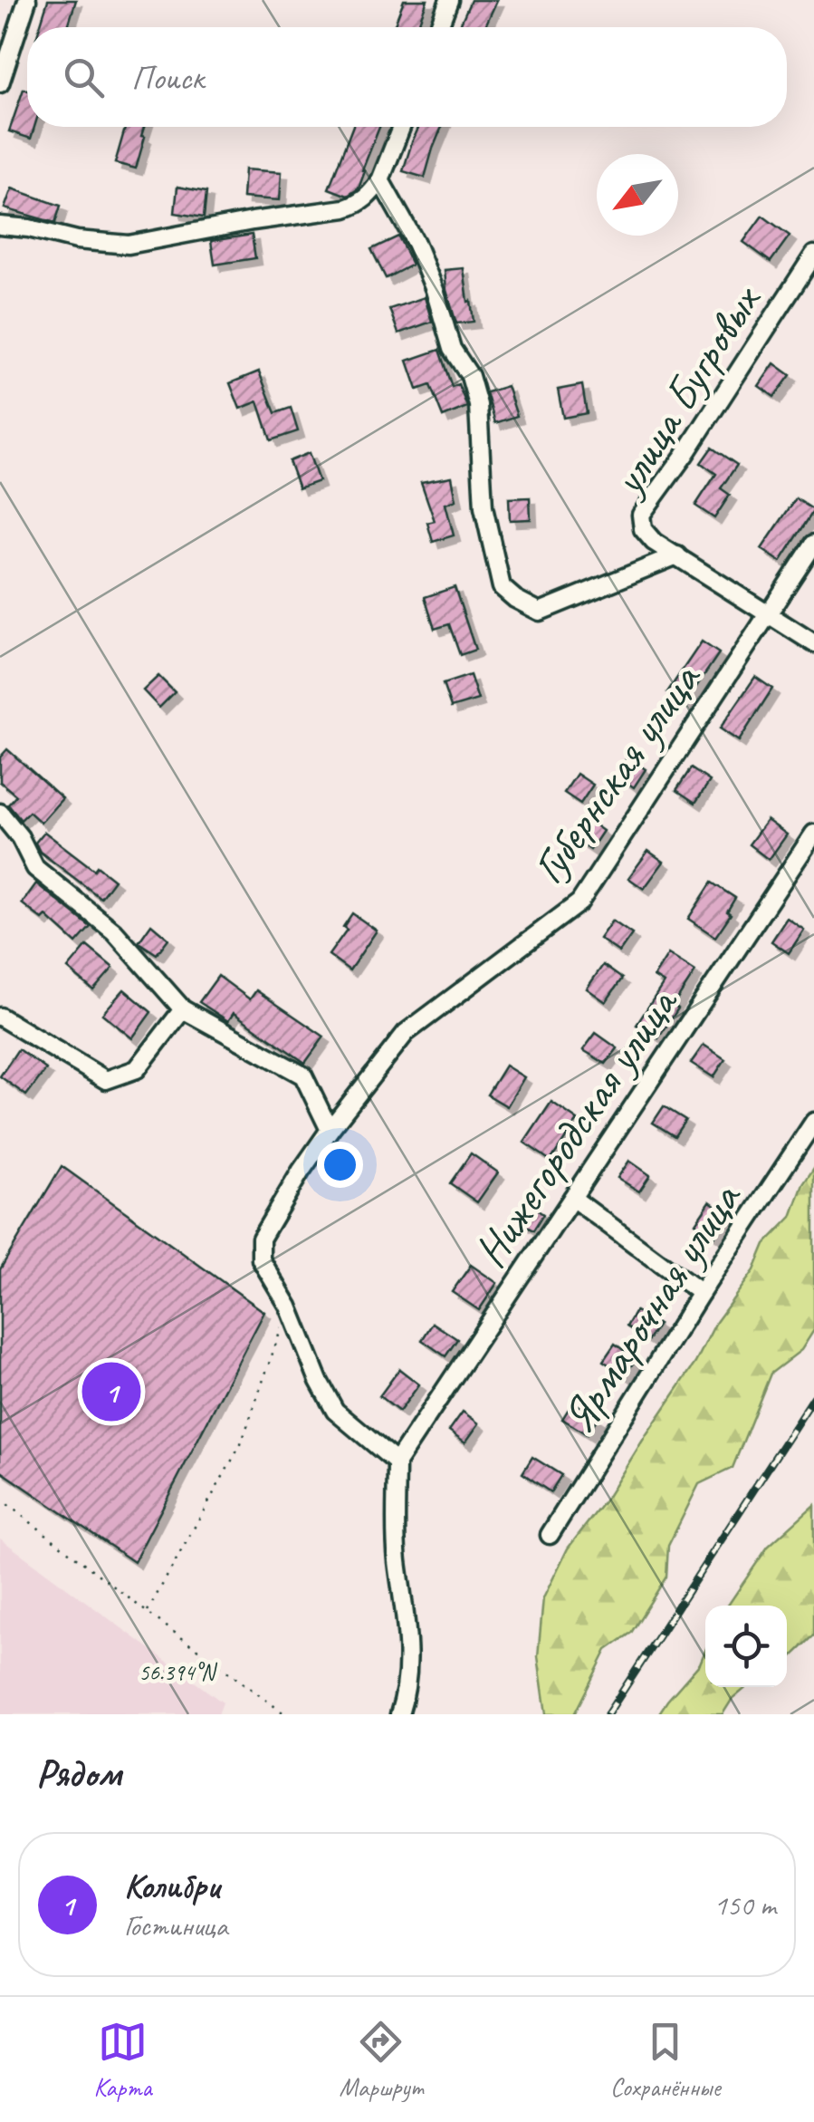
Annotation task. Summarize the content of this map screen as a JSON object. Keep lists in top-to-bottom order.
{
  "streets": {
    "street": [
      "улица Бугровых",
      "Губернская улица",
      "Нижегородская улица",
      "Ярмарочная улица"
    ]
  },
  "crossings": [
    ["Губернская улица", "Нижегородская улица"]
  ],
  "north": "bottom left",
  "page": {
    "search": "Поиск",
    "pins": "1",
    "heading": "Рядом",
    "list": [
      {
        "mark": "1",
        "name": "Колибри",
        "note": "Гостиница",
        "value": "150 m"
      }
    ],
    "nav": ["Карта", "Маршрут", "Сохранённые"]
  },
  "coordinates": ["56.394°N"]
}
